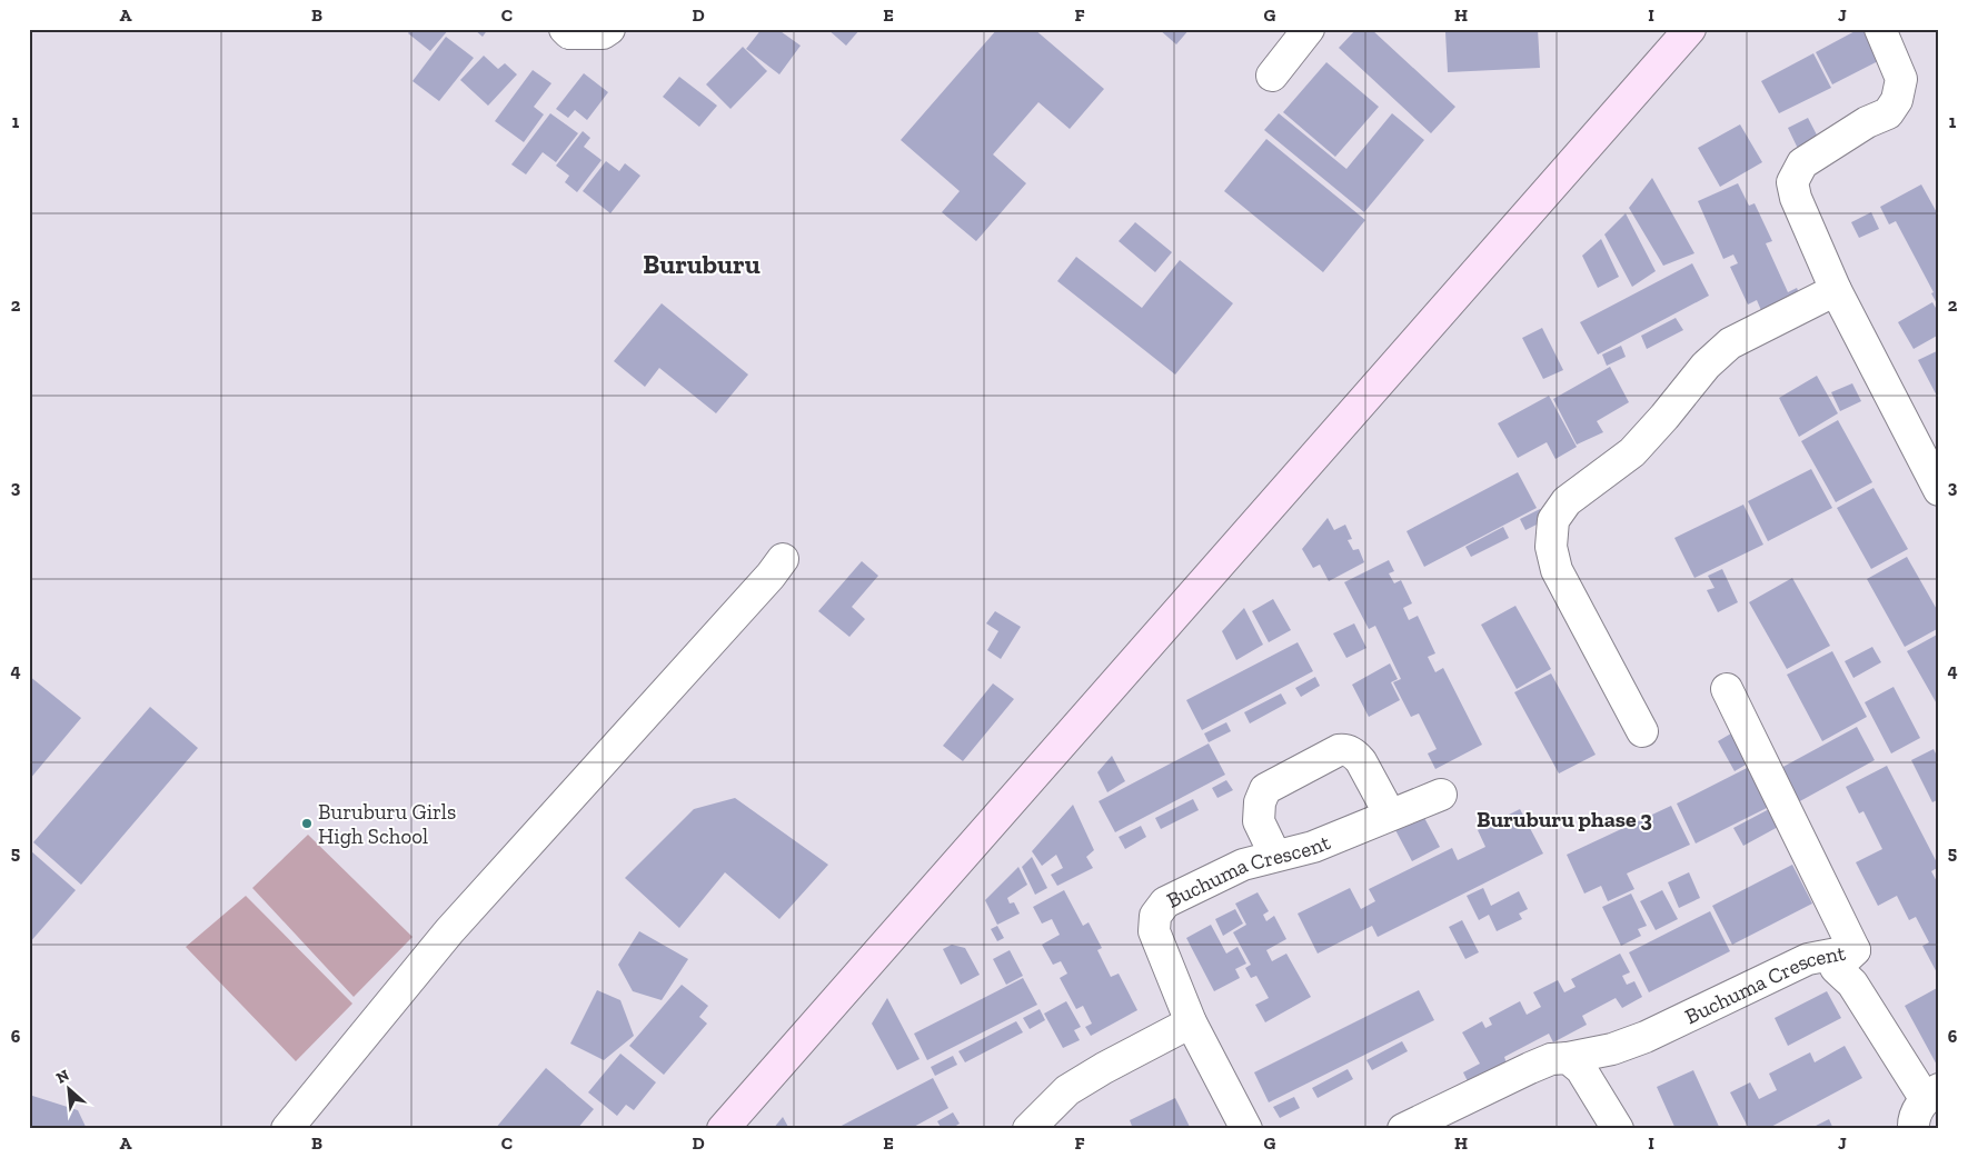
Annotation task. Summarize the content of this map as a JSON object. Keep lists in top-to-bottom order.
{
  "streets": {
    "street": ["Buchuma Crescent"]
  },
  "districts": ["Buruburu", "Buruburu phase 3"],
  "places": ["Buruburu Girls High School"],
  "north": "top left",
  "grid": {
    "columns": [
      "A",
      "B",
      "C",
      "D",
      "E",
      "F",
      "G",
      "H",
      "I",
      "J"
    ],
    "rows": [
      "1",
      "2",
      "3",
      "4",
      "5",
      "6"
    ]
  }
}
